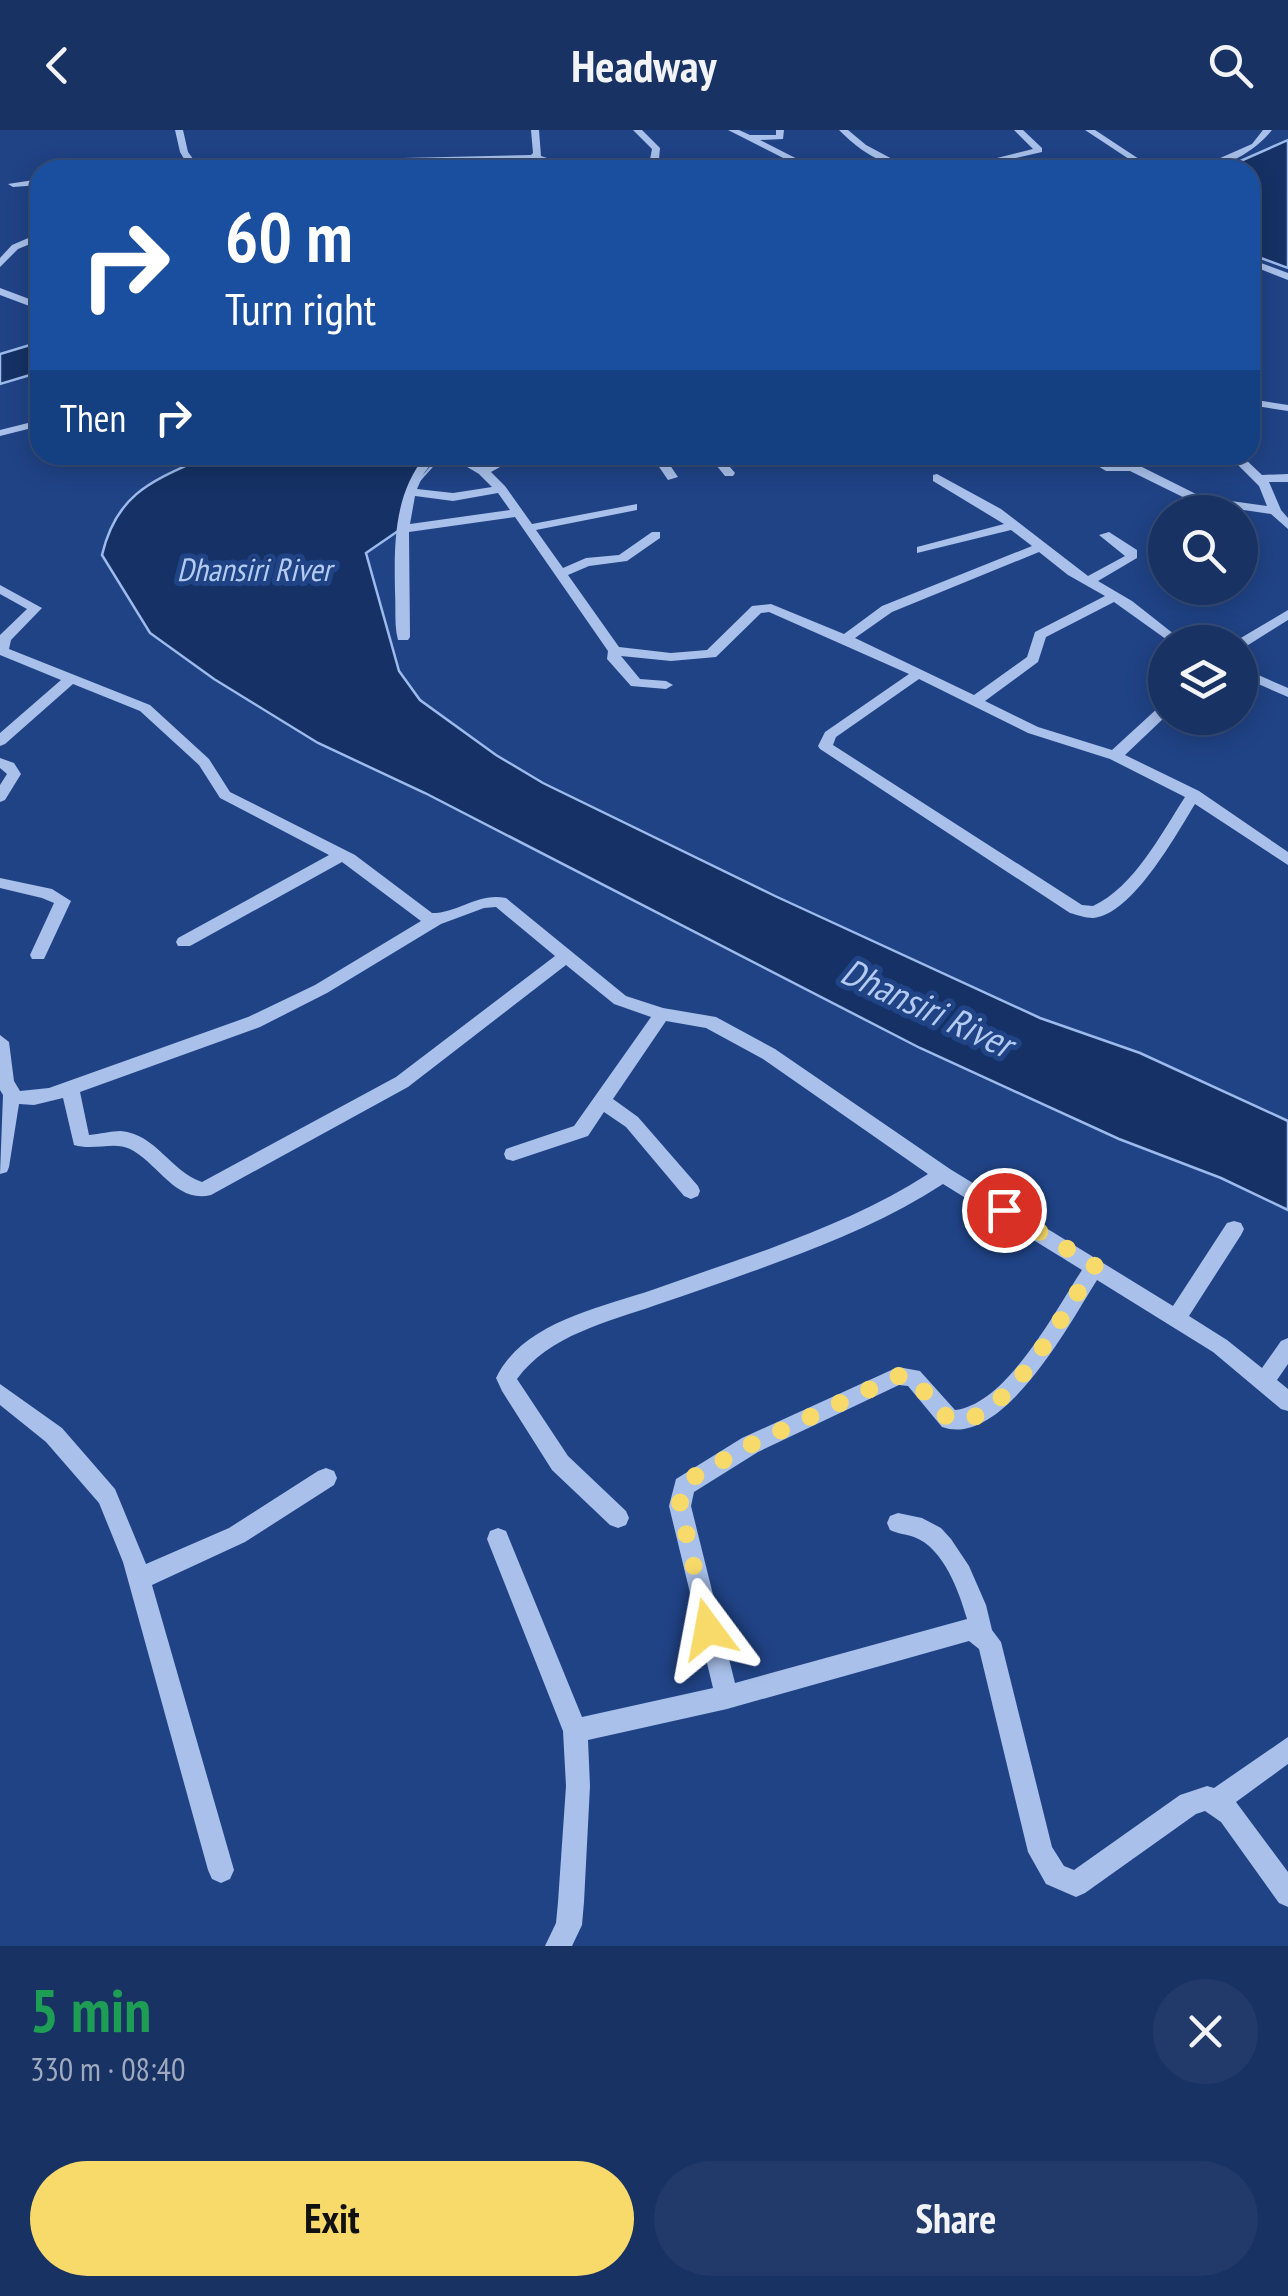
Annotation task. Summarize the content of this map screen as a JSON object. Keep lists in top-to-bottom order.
{
  "water": ["Dhansiri River"],
  "page": {
    "header": "Headway",
    "turn": ["60 m", "Turn right"],
    "then": "Then",
    "heading": ["5 min", "330 m · 08:40"],
    "buttons": ["Exit", "Share"]
  }
}
